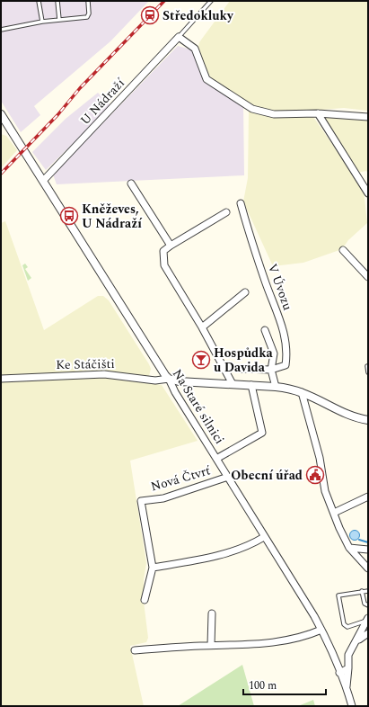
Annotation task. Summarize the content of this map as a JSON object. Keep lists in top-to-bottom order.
{
  "streets": {
    "street": [
      "U Nádraží",
      "V Úvozu",
      "Ke Stáčišti",
      "Na Staré silnici",
      "Nová Čtvrť"
    ]
  },
  "crossings": [
    ["U Nádraží", "Na Staré silnici"],
    ["Ke Stáčišti", "Na Staré silnici"],
    ["Na Staré silnici", "Nová Čtvrť"]
  ],
  "places": {
    "station": ["Středokluky"],
    "bus stop": ["Kněževes, U Nádraží"],
    "bar": ["Hospůdka u Davida"],
    "public building": ["Obecní úřad"]
  },
  "scale_bar": "100 m"
}
